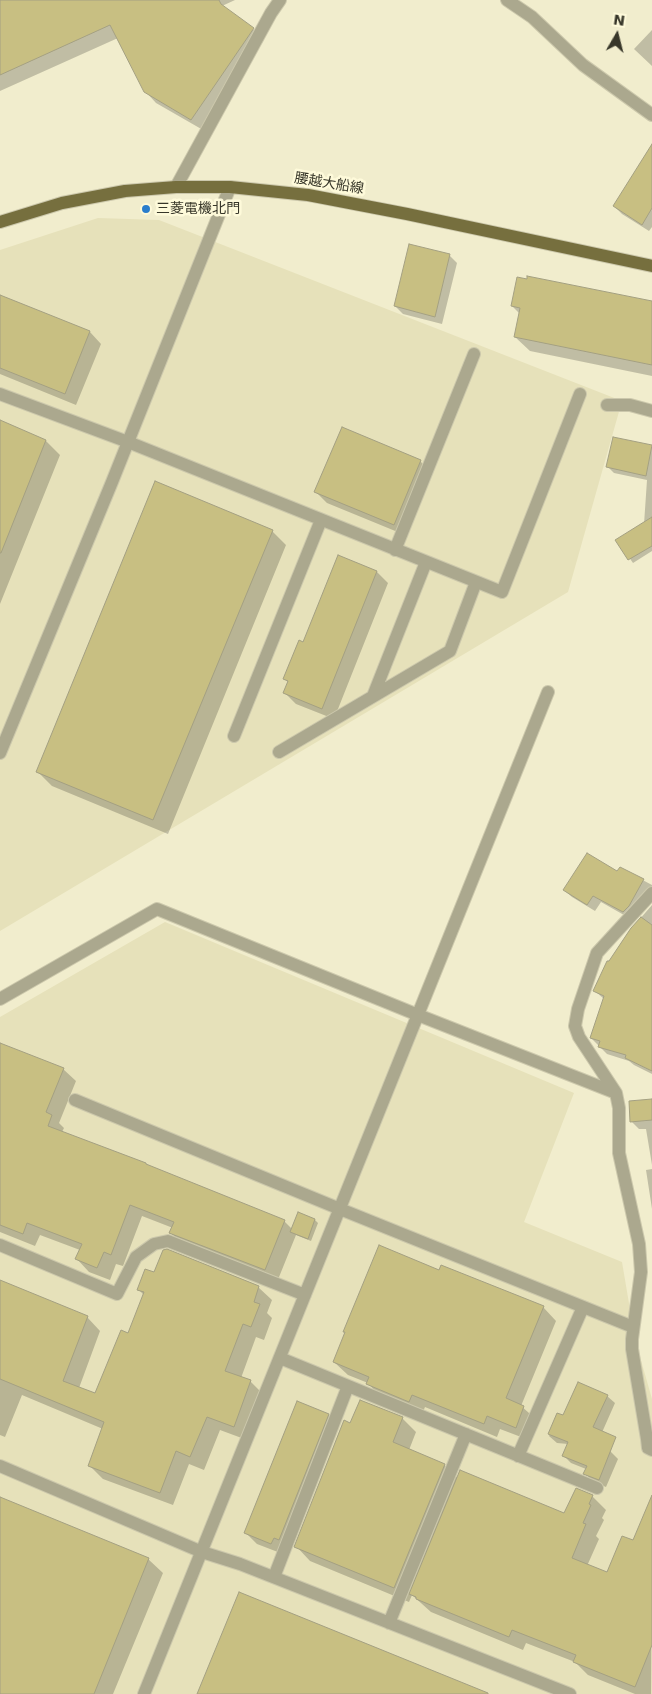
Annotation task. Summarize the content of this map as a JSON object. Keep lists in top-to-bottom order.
{
  "streets": {
    "main road": ["腰越大船線"]
  },
  "places": ["三菱電機北門"],
  "north": "top"
}
